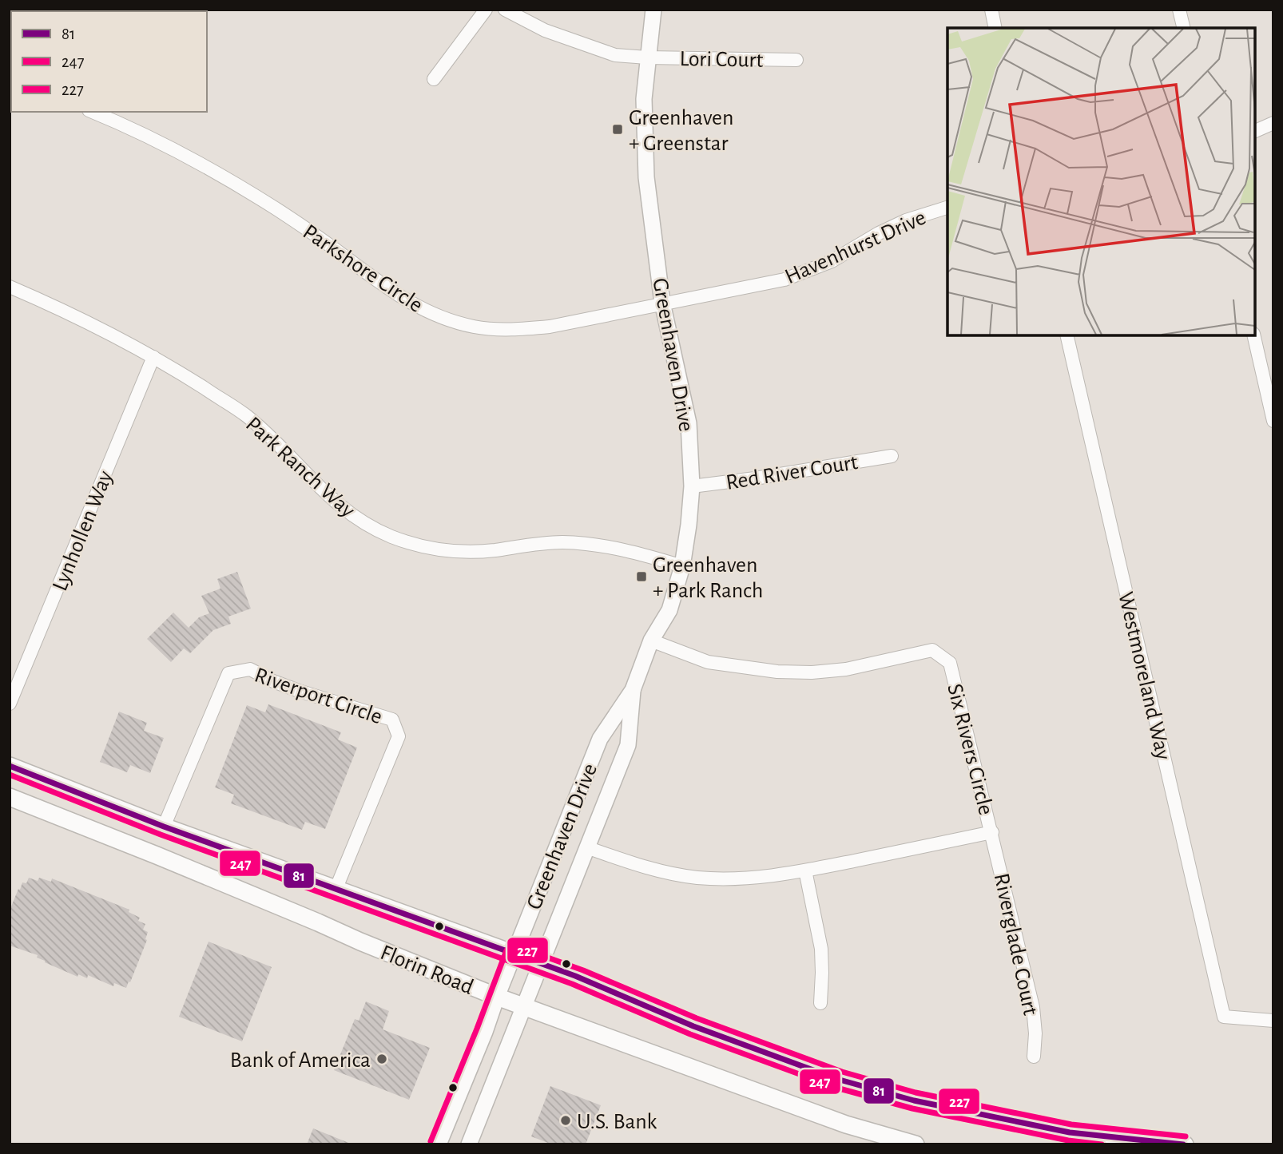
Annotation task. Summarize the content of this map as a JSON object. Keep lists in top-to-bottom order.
{
  "streets": {
    "main road": ["Florin Road"],
    "street": [
      "Lori Court",
      "Havenhurst Drive",
      "Parkshore Circle",
      "Greenhaven Drive",
      "Park Ranch Way",
      "Red River Court",
      "Lynhollen Way",
      "Westmoreland Way",
      "Riverport Circle",
      "Six Rivers Circle",
      "Riverglade Court"
    ]
  },
  "crossings": [
    ["Lori Court", "Greenhaven Drive"],
    ["Havenhurst Drive", "Parkshore Circle"],
    ["Havenhurst Drive", "Greenhaven Drive"],
    ["Parkshore Circle", "Greenhaven Drive"],
    ["Greenhaven Drive", "Park Ranch Way"],
    ["Greenhaven Drive", "Red River Court"],
    ["Greenhaven Drive", "Six Rivers Circle"],
    ["Greenhaven Drive", "Florin Road"],
    ["Park Ranch Way", "Lynhollen Way"],
    ["Riverport Circle", "Florin Road"],
    ["Six Rivers Circle", "Riverglade Court"]
  ],
  "places": {
    "transit": ["Greenhaven + Greenstar", "Greenhaven + Park Ranch"],
    "other": ["Bank of America", "U.S. Bank"]
  },
  "lines": ["transit line 81", "transit line 247", "transit line 227"],
  "legend": ["81", "247", "227"]
}
